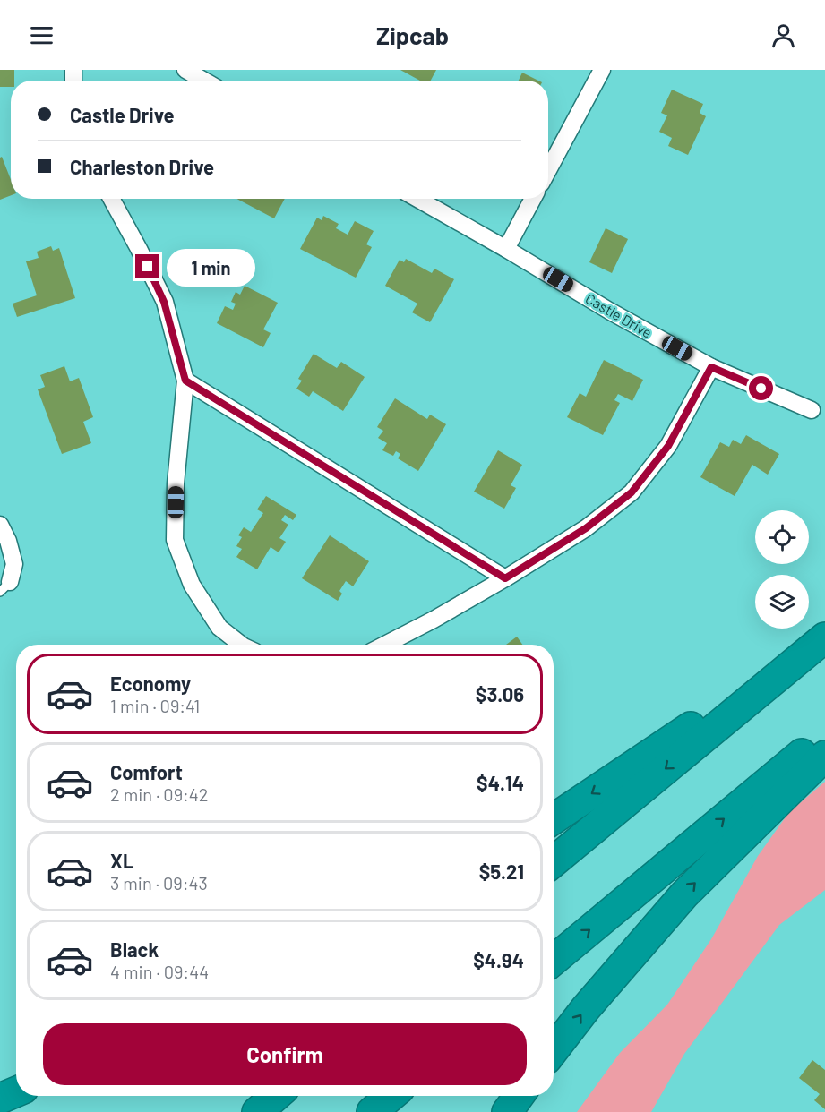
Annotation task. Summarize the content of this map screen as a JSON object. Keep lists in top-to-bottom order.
{
  "streets": {
    "street": ["Castle Drive"]
  },
  "page": {
    "header": "Zipcab",
    "banner": ["Castle Drive", "Charleston Drive"],
    "bubble": "1 min",
    "list": [
      {
        "name": "Economy",
        "note": "1 min · 09:41",
        "value": "$3.06"
      },
      {
        "name": "Comfort",
        "note": "2 min · 09:42",
        "value": "$4.14"
      },
      {
        "name": "XL",
        "note": "3 min · 09:43",
        "value": "$5.21"
      },
      {
        "name": "Black",
        "note": "4 min · 09:44",
        "value": "$4.94"
      }
    ],
    "buttons": "Confirm"
  }
}
